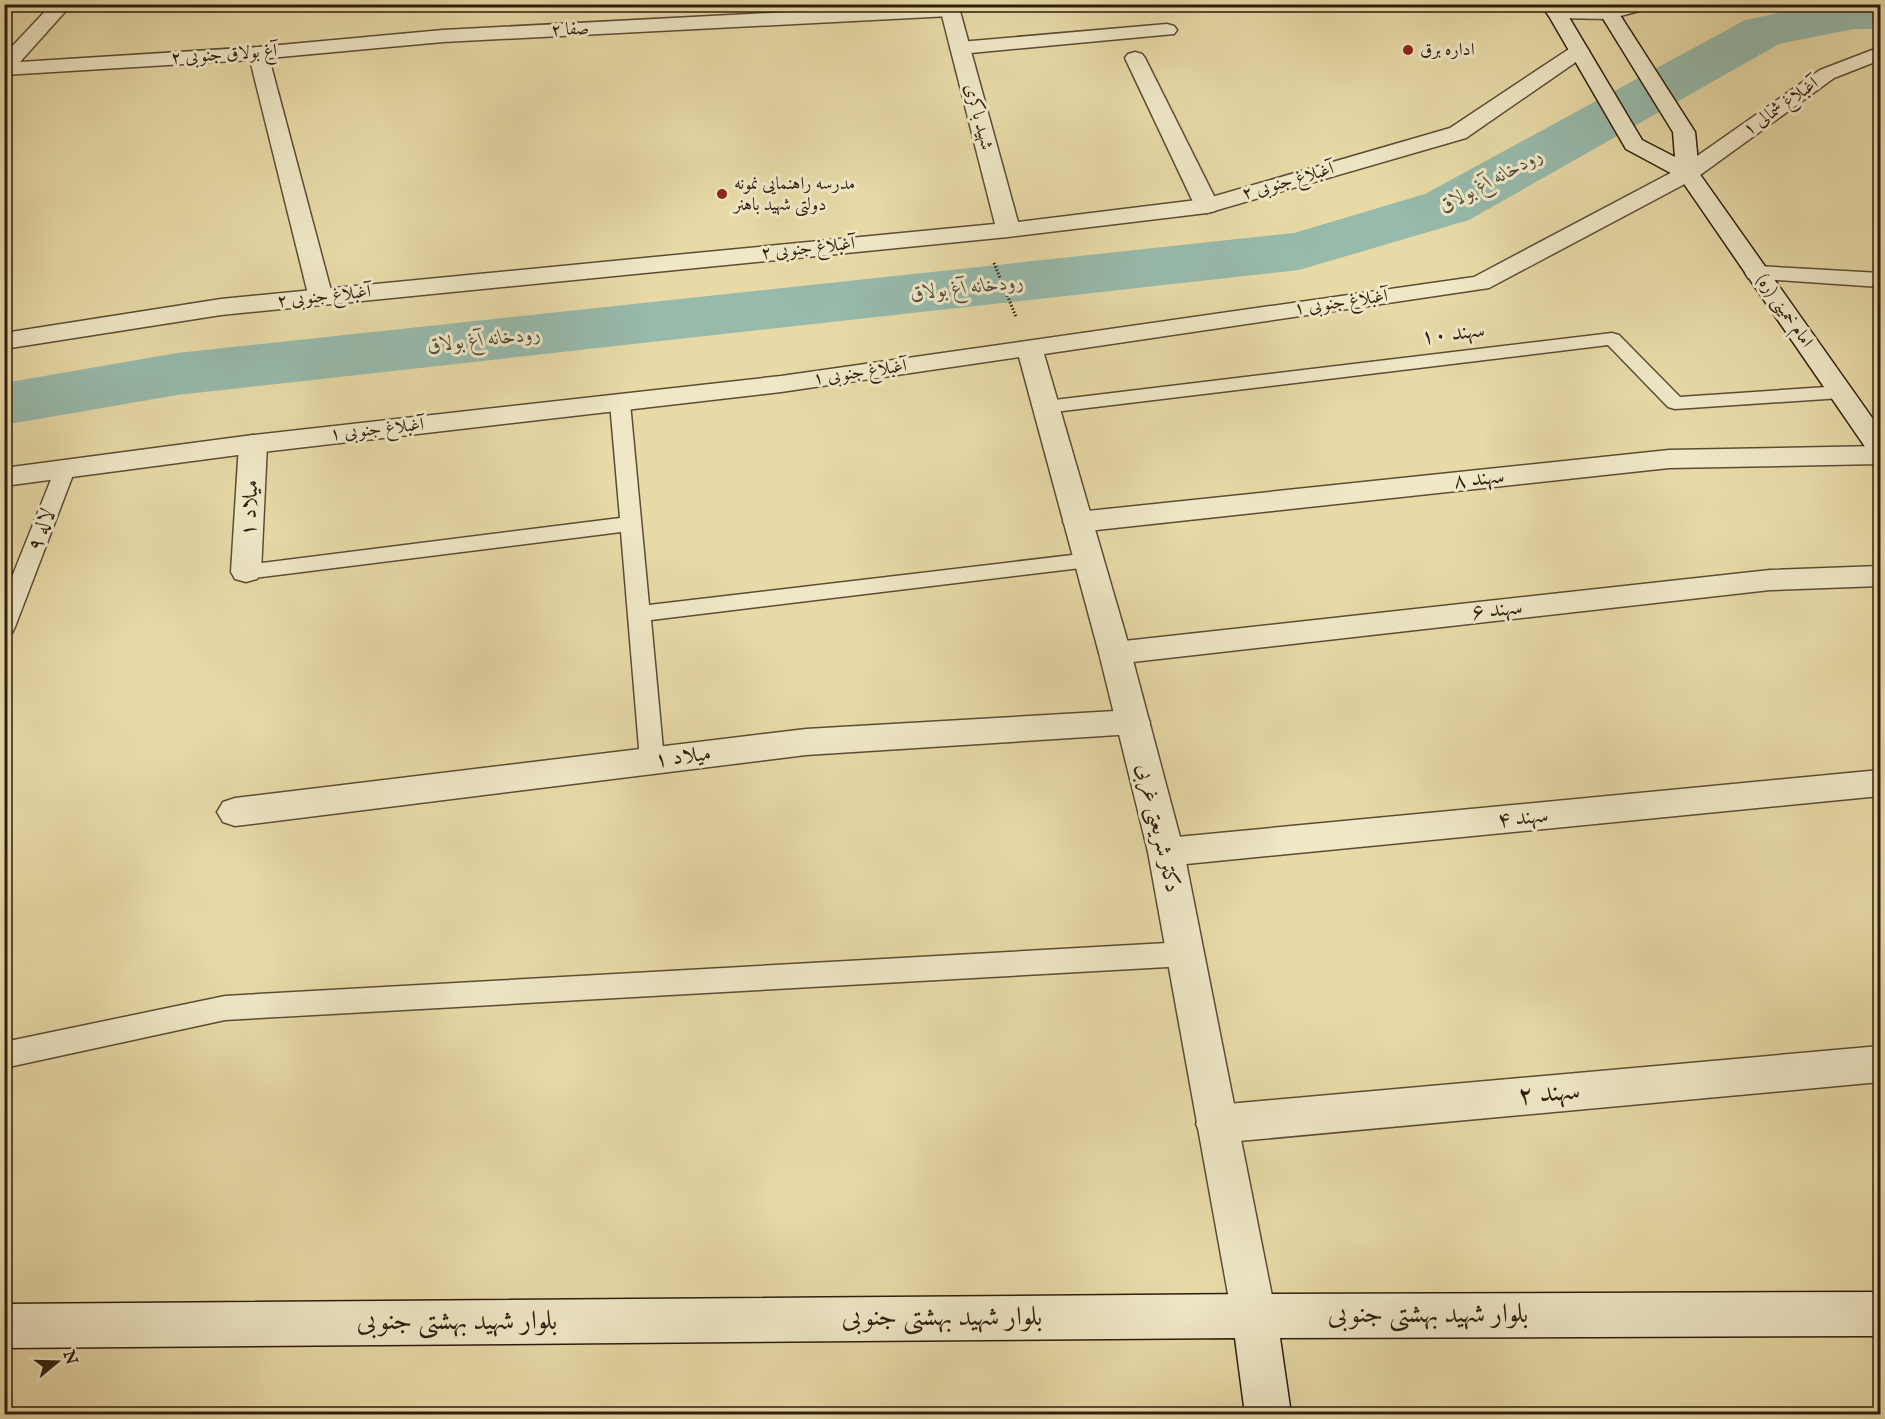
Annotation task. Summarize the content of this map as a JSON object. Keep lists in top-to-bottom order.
{
  "streets": {
    "street": [
      "صفا ۲",
      "آغ بولاق جنوبی ۲",
      "آغبلاغ شمالی ۱",
      "شهید باکری",
      "آغبلاغ جنوبی ۲",
      "آغبلاغ جنوبی ۱",
      "امام خمینی (ره)",
      "سهند ۸",
      "میلاد ۱",
      "سهند ۶",
      "سهند ۴",
      "دکتر شریعتی غربی",
      "سهند ۲",
      "بلوار شهید بهشتی جنوبی"
    ],
    "lane": ["سهند ۱۰", "لاله ۹"]
  },
  "crossings": [
    ["صفا ۲", "آغ بولاق جنوبی ۲"],
    ["صفا ۲", "شهید باکری"],
    ["آغبلاغ شمالی ۱", "آغبلاغ جنوبی ۱"],
    ["آغبلاغ شمالی ۱", "امام خمینی (ره)"],
    ["شهید باکری", "آغبلاغ جنوبی ۲"],
    ["آغبلاغ جنوبی ۱", "امام خمینی (ره)"],
    ["آغبلاغ جنوبی ۱", "میلاد ۱"],
    ["آغبلاغ جنوبی ۱", "لاله ۹"],
    ["آغبلاغ جنوبی ۱", "دکتر شریعتی غربی"],
    ["امام خمینی (ره)", "سهند ۱۰"],
    ["سهند ۱۰", "دکتر شریعتی غربی"],
    ["سهند ۸", "دکتر شریعتی غربی"],
    ["میلاد ۱", "دکتر شریعتی غربی"],
    ["سهند ۶", "دکتر شریعتی غربی"],
    ["سهند ۴", "دکتر شریعتی غربی"],
    ["دکتر شریعتی غربی", "سهند ۲"],
    ["دکتر شریعتی غربی", "بلوار شهید بهشتی جنوبی"]
  ],
  "water": ["رودخانه آغ بولاق"],
  "places": ["اداره برق", "مدرسه راهنمایی نمونه دولتی شهید باهنر"],
  "north": "right"
}
